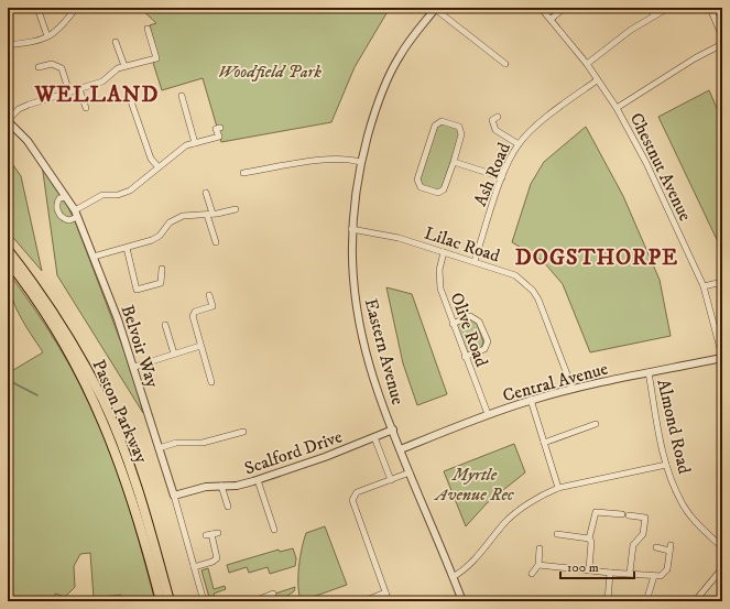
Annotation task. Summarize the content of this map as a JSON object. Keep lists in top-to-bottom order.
{
  "streets": {
    "highway": ["Paston Parkway"],
    "street": [
      "Chestnut Avenue",
      "Ash Road",
      "Lilac Road",
      "Olive Road",
      "Belvoir Way",
      "Eastern Avenue",
      "Central Avenue",
      "Almond Road",
      "Scalford Drive"
    ]
  },
  "crossings": [
    ["Chestnut Avenue", "Ash Road"],
    ["Chestnut Avenue", "Central Avenue"],
    ["Ash Road", "Lilac Road"],
    ["Lilac Road", "Olive Road"],
    ["Lilac Road", "Eastern Avenue"],
    ["Lilac Road", "Central Avenue"],
    ["Olive Road", "Central Avenue"],
    ["Belvoir Way", "Scalford Drive"],
    ["Eastern Avenue", "Central Avenue"],
    ["Eastern Avenue", "Scalford Drive"],
    ["Central Avenue", "Almond Road"]
  ],
  "districts": ["WELLAND", "DOGSTHORPE"],
  "parks": ["Woodfield Park", "Myrtle Avenue Rec"],
  "scale_bar": "100 m"
}
